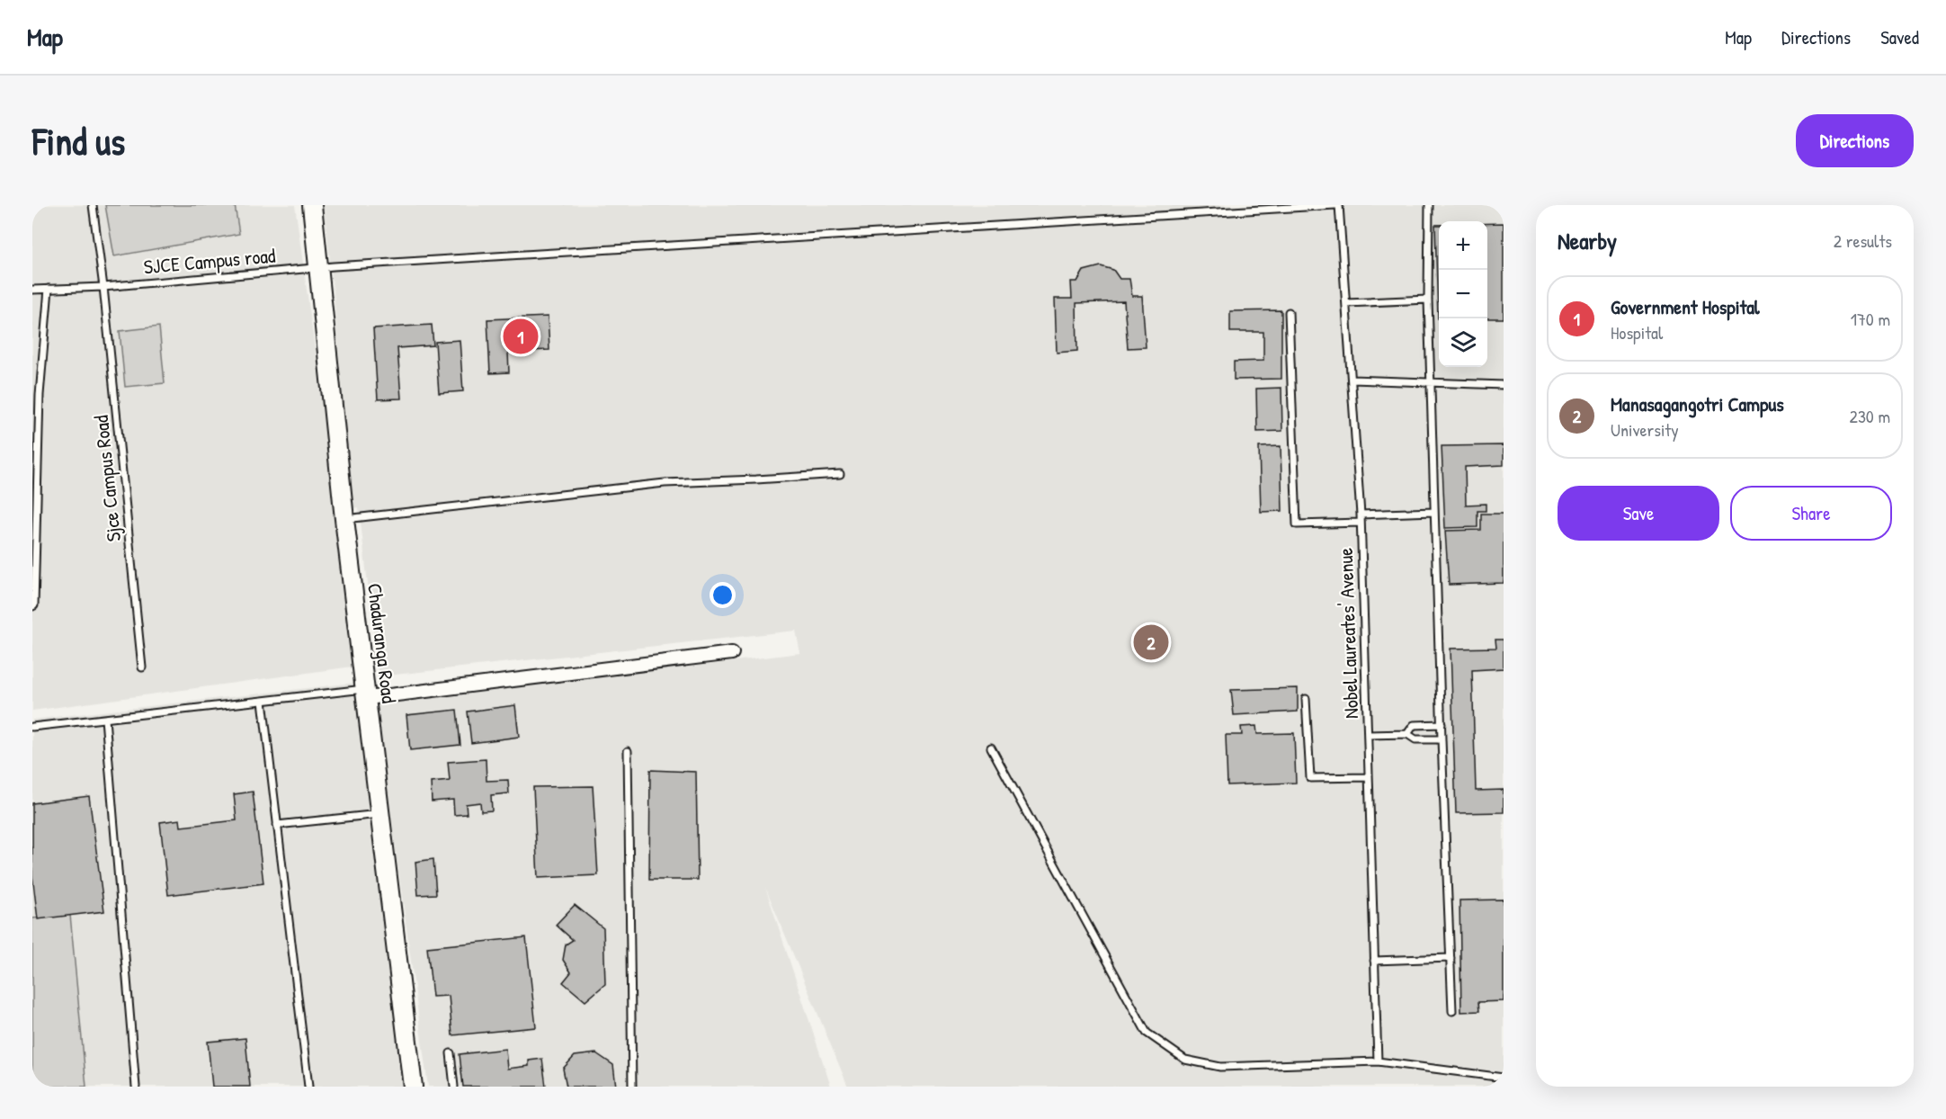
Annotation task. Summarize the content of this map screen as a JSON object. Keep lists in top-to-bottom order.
{
  "streets": {
    "street": ["Chaduranga Road"],
    "lane": ["SJCE Campus road", "Sjce Campus Road", "Nobel Laureates' Avenue"]
  },
  "crossings": [
    ["SJCE Campus road", "Sjce Campus Road"],
    ["SJCE Campus road", "Nobel Laureates' Avenue"],
    ["SJCE Campus road", "Chaduranga Road"]
  ],
  "page": {
    "header": "Map",
    "nav": ["Map", "Directions", "Saved"],
    "buttons": [
      "Directions",
      ["Save", "Share"]
    ],
    "title": "Find us",
    "heading": ["Nearby", "2 results"],
    "map_buttons": ["+", "−"],
    "list": [
      {
        "mark": "1",
        "name": "Government Hospital",
        "note": "Hospital",
        "value": "170 m"
      },
      {
        "mark": "2",
        "name": "Manasagangotri Campus",
        "note": "University",
        "value": "230 m"
      }
    ],
    "pins": ["1", "2"]
  }
}
